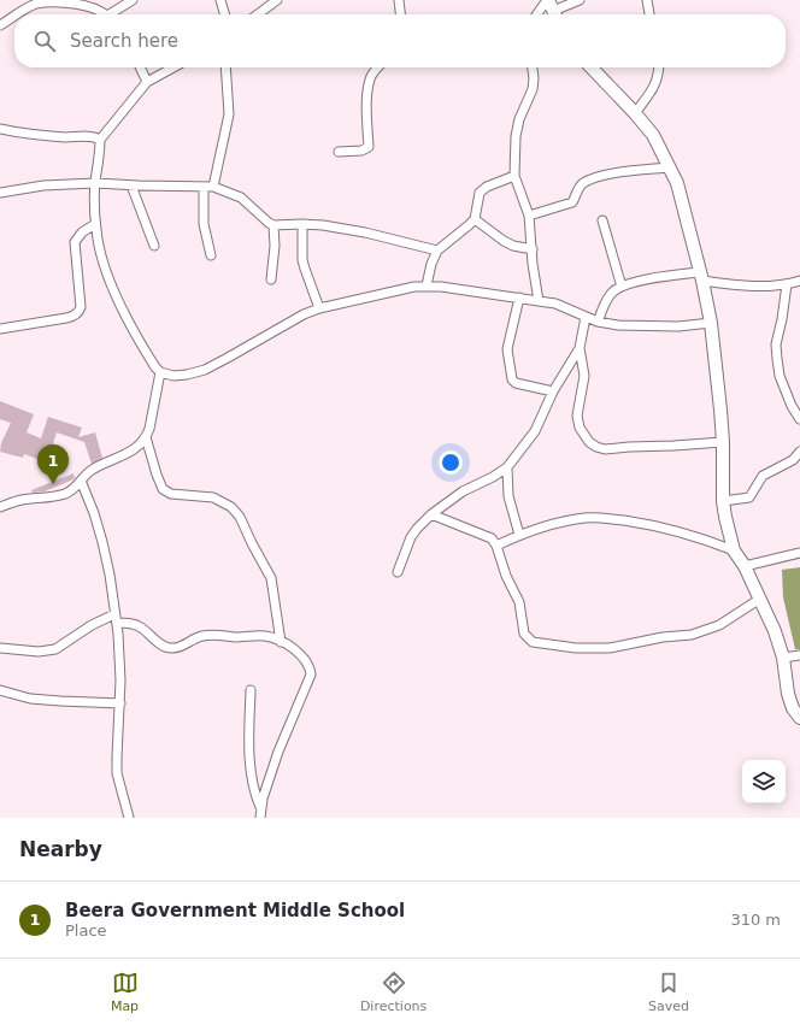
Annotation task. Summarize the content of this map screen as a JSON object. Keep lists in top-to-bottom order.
{
  "page": {
    "search": "Search here",
    "pins": "1",
    "heading": "Nearby",
    "list": [
      {
        "mark": "1",
        "name": "Beera Government Middle School",
        "note": "Place",
        "value": "310 m"
      }
    ],
    "nav": ["Map", "Directions", "Saved"]
  }
}
